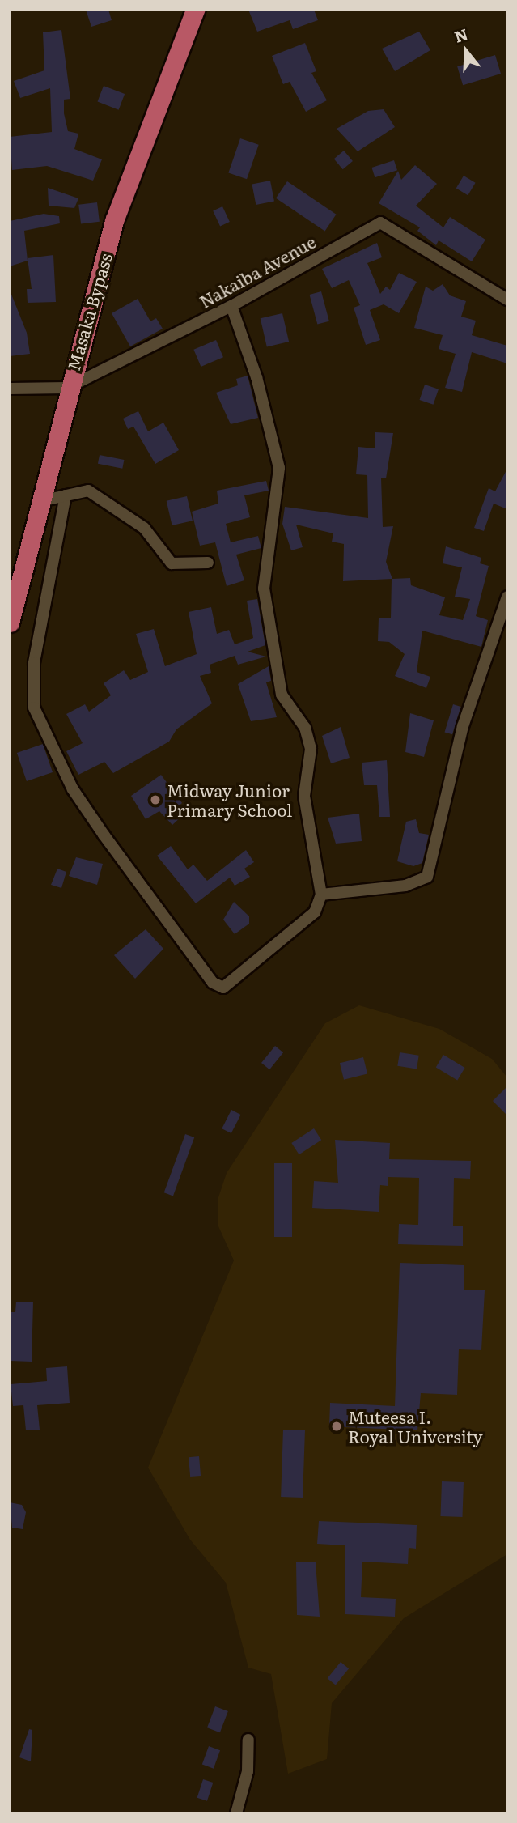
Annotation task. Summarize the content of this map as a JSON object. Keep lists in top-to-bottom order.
{
  "streets": {
    "highway": ["Masaka Bypass"],
    "street": ["Nakaiba Avenue"]
  },
  "crossings": [
    ["Nakaiba Avenue", "Masaka Bypass"]
  ],
  "places": ["Midway Junior Primary School", "Muteesa I. Royal University"],
  "north": "top"
}
